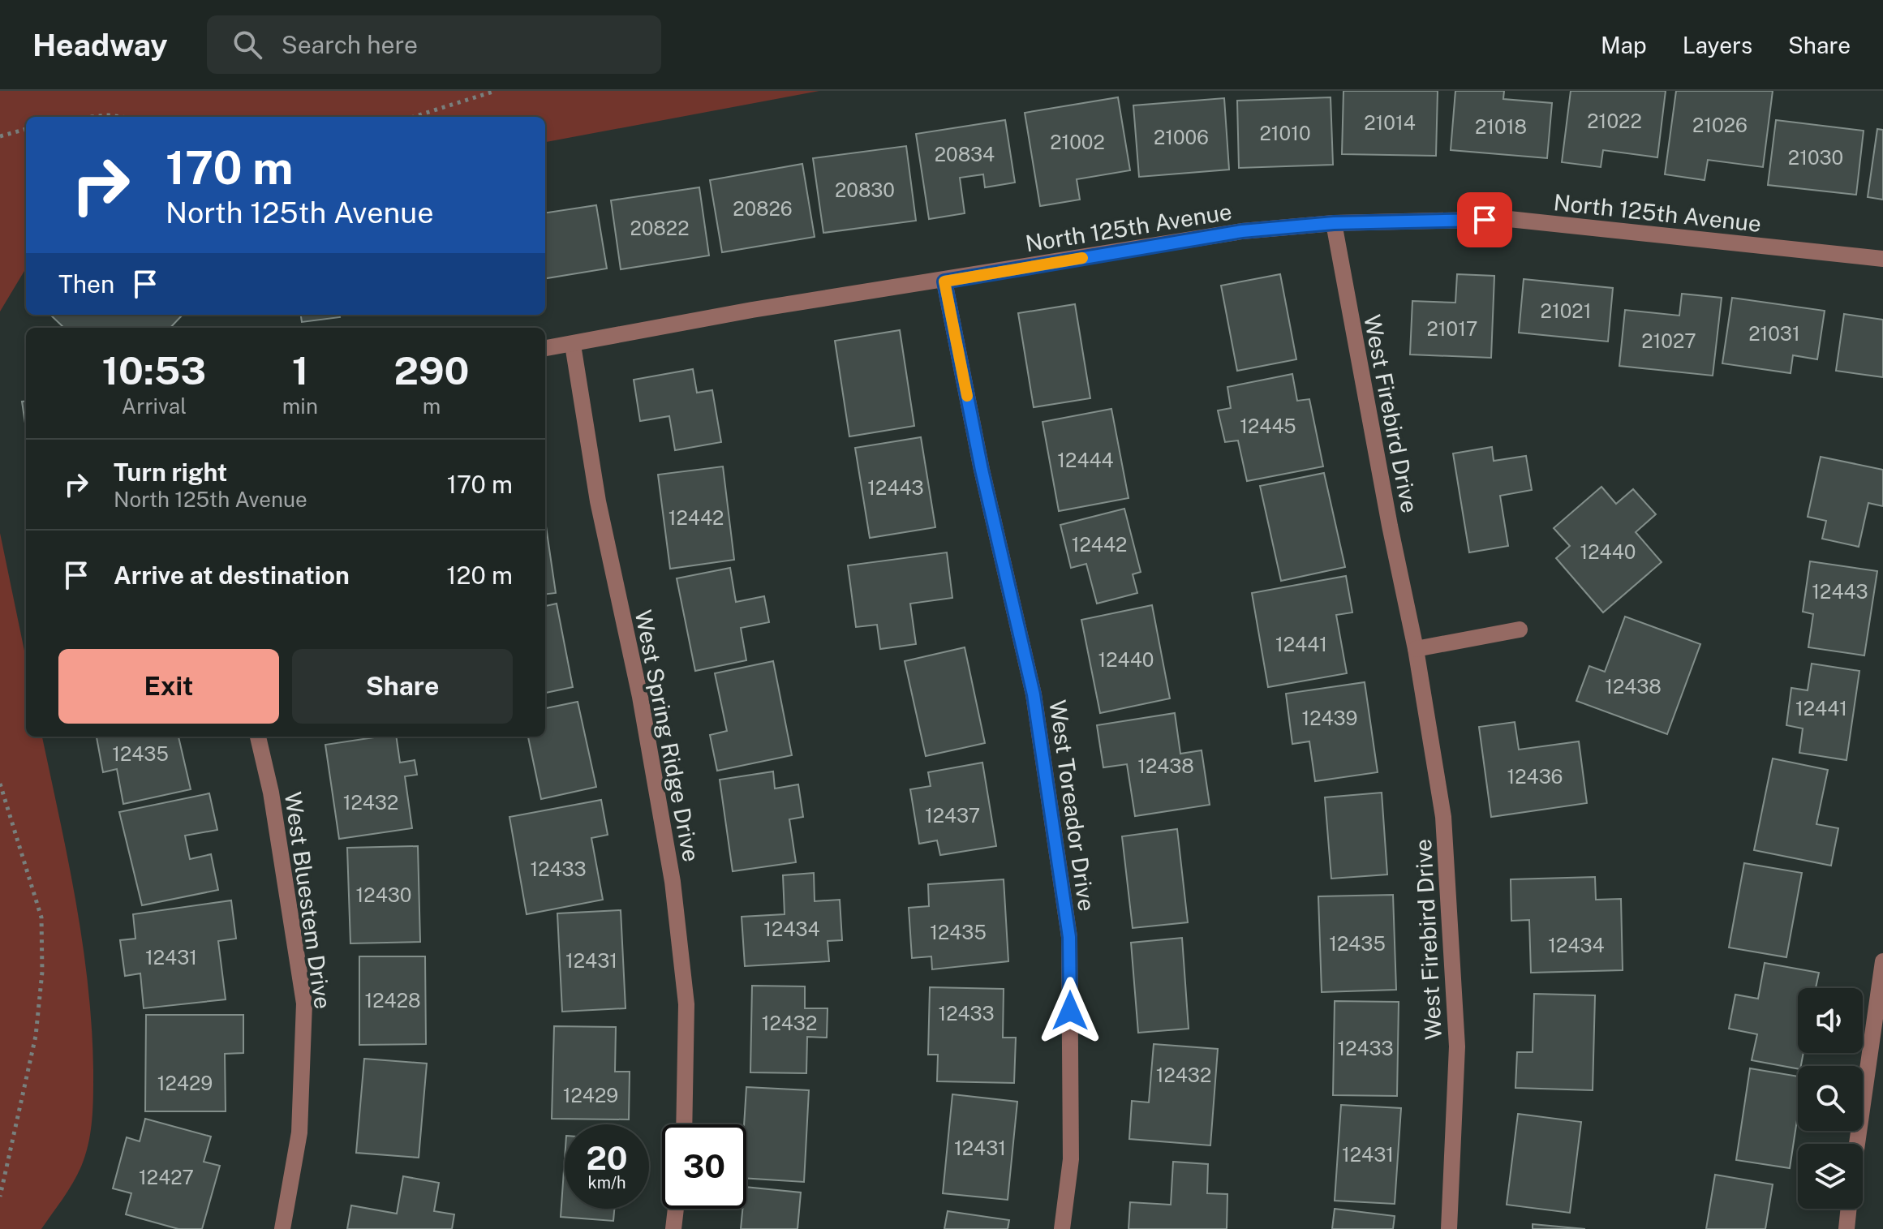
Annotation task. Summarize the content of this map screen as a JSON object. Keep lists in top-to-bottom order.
{
  "streets": {
    "street": [
      "North 125th Avenue",
      "West Firebird Drive",
      "West Spring Ridge Drive",
      "West Toreador Drive",
      "West Bluestem Drive"
    ]
  },
  "crossings": [
    ["North 125th Avenue", "West Firebird Drive"],
    ["North 125th Avenue", "West Spring Ridge Drive"],
    ["North 125th Avenue", "West Toreador Drive"]
  ],
  "house_numbers": [
    "21022",
    "21014",
    "21026",
    "21018",
    "21010",
    "21006",
    "21002",
    "20834",
    "21030",
    "20830",
    "20826",
    "20822",
    "21021",
    "21017",
    "21031",
    "21027",
    "12445",
    "12444",
    "12443",
    "12442",
    "12442",
    "12440",
    "12443",
    "12441",
    "12440",
    "12438",
    "12441",
    "12439",
    "12435",
    "12438",
    "12436",
    "12432",
    "12437",
    "12433",
    "12430",
    "12434",
    "12435",
    "12435",
    "12434",
    "12431",
    "12431",
    "12428",
    "12433",
    "12432",
    "12433",
    "12432",
    "12429",
    "12429",
    "12431",
    "12431",
    "12427"
  ],
  "page": {
    "header": "Headway",
    "search": "Search here",
    "nav": ["Map", "Layers", "Share"],
    "turn": ["170 m", "North 125th Avenue"],
    "then": "Then",
    "eta": [
      "10:53",
      "Arrival",
      "1",
      "min",
      "290",
      "m"
    ],
    "list": [
      {
        "name": "Turn right",
        "note": "North 125th Avenue",
        "value": "170 m"
      },
      {
        "name": "Arrive at destination",
        "value": "120 m"
      }
    ],
    "buttons": ["Exit", "Share"],
    "speed": "20 km/h",
    "limit": "30"
  }
}
